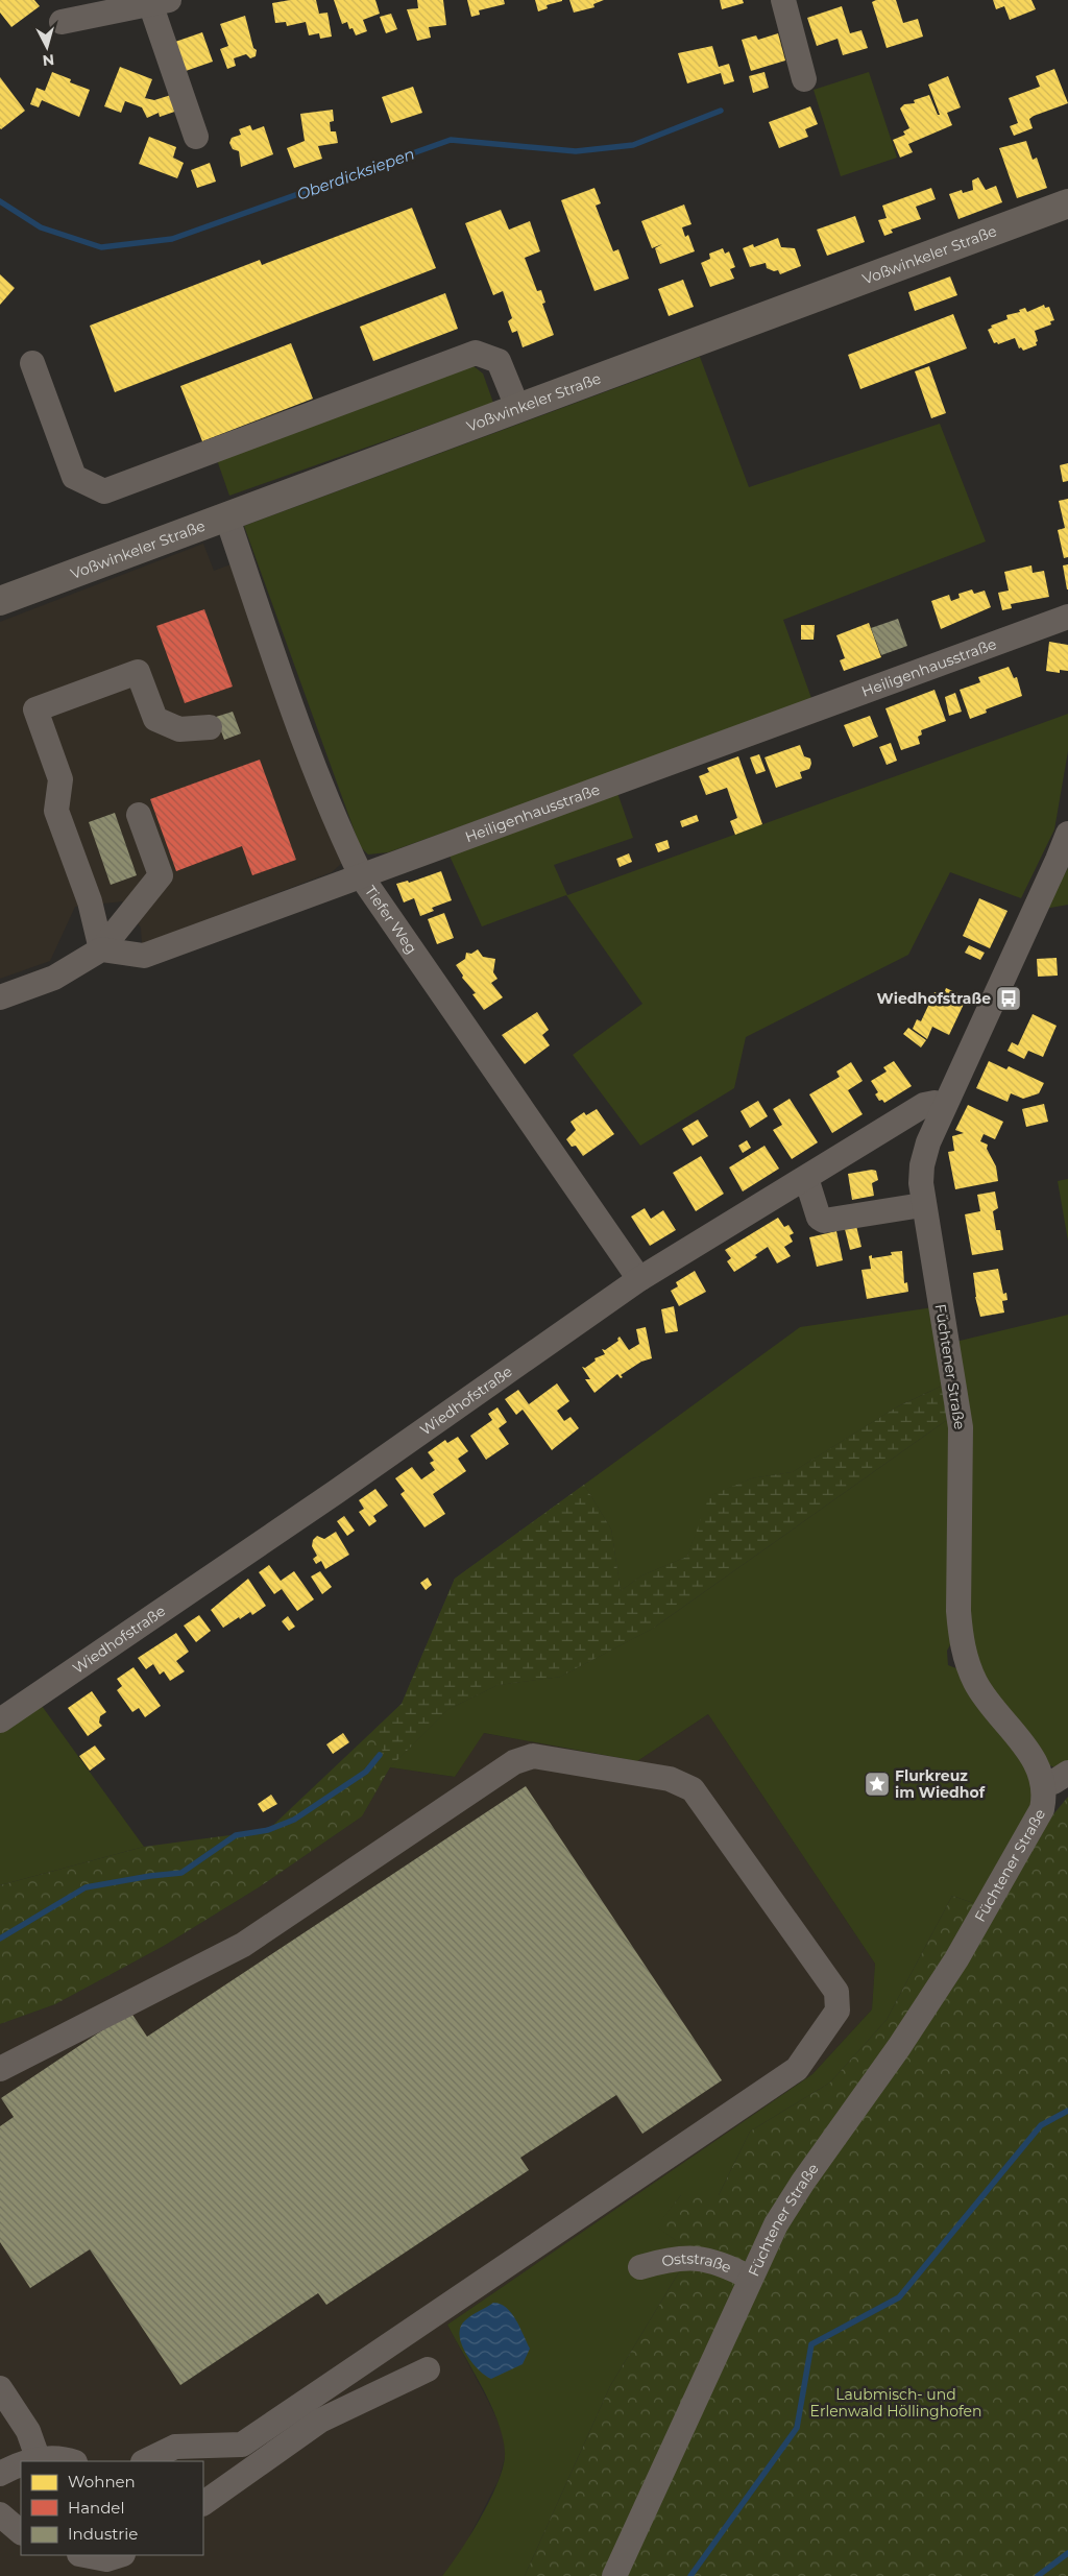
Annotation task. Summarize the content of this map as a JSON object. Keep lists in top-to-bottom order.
{
  "streets": {
    "main road": ["Voßwinkeler Straße"],
    "street": [
      "Heiligenhausstraße",
      "Tiefer Weg",
      "Füchtener Straße",
      "Wiedhofstraße",
      "Oststraße"
    ]
  },
  "crossings": [
    ["Voßwinkeler Straße", "Tiefer Weg"],
    ["Heiligenhausstraße", "Tiefer Weg"],
    ["Tiefer Weg", "Wiedhofstraße"],
    ["Füchtener Straße", "Wiedhofstraße"],
    ["Füchtener Straße", "Oststraße"]
  ],
  "water": ["Oberdicksiepen"],
  "parks": ["Laubmisch- und Erlenwald Höllinghofen"],
  "places": {
    "bus stop": ["Wiedhofstraße"],
    "place": ["Flurkreuz im Wiedhof"]
  },
  "legend": ["Wohnen", "Handel", "Industrie"],
  "north": "bottom"
}
